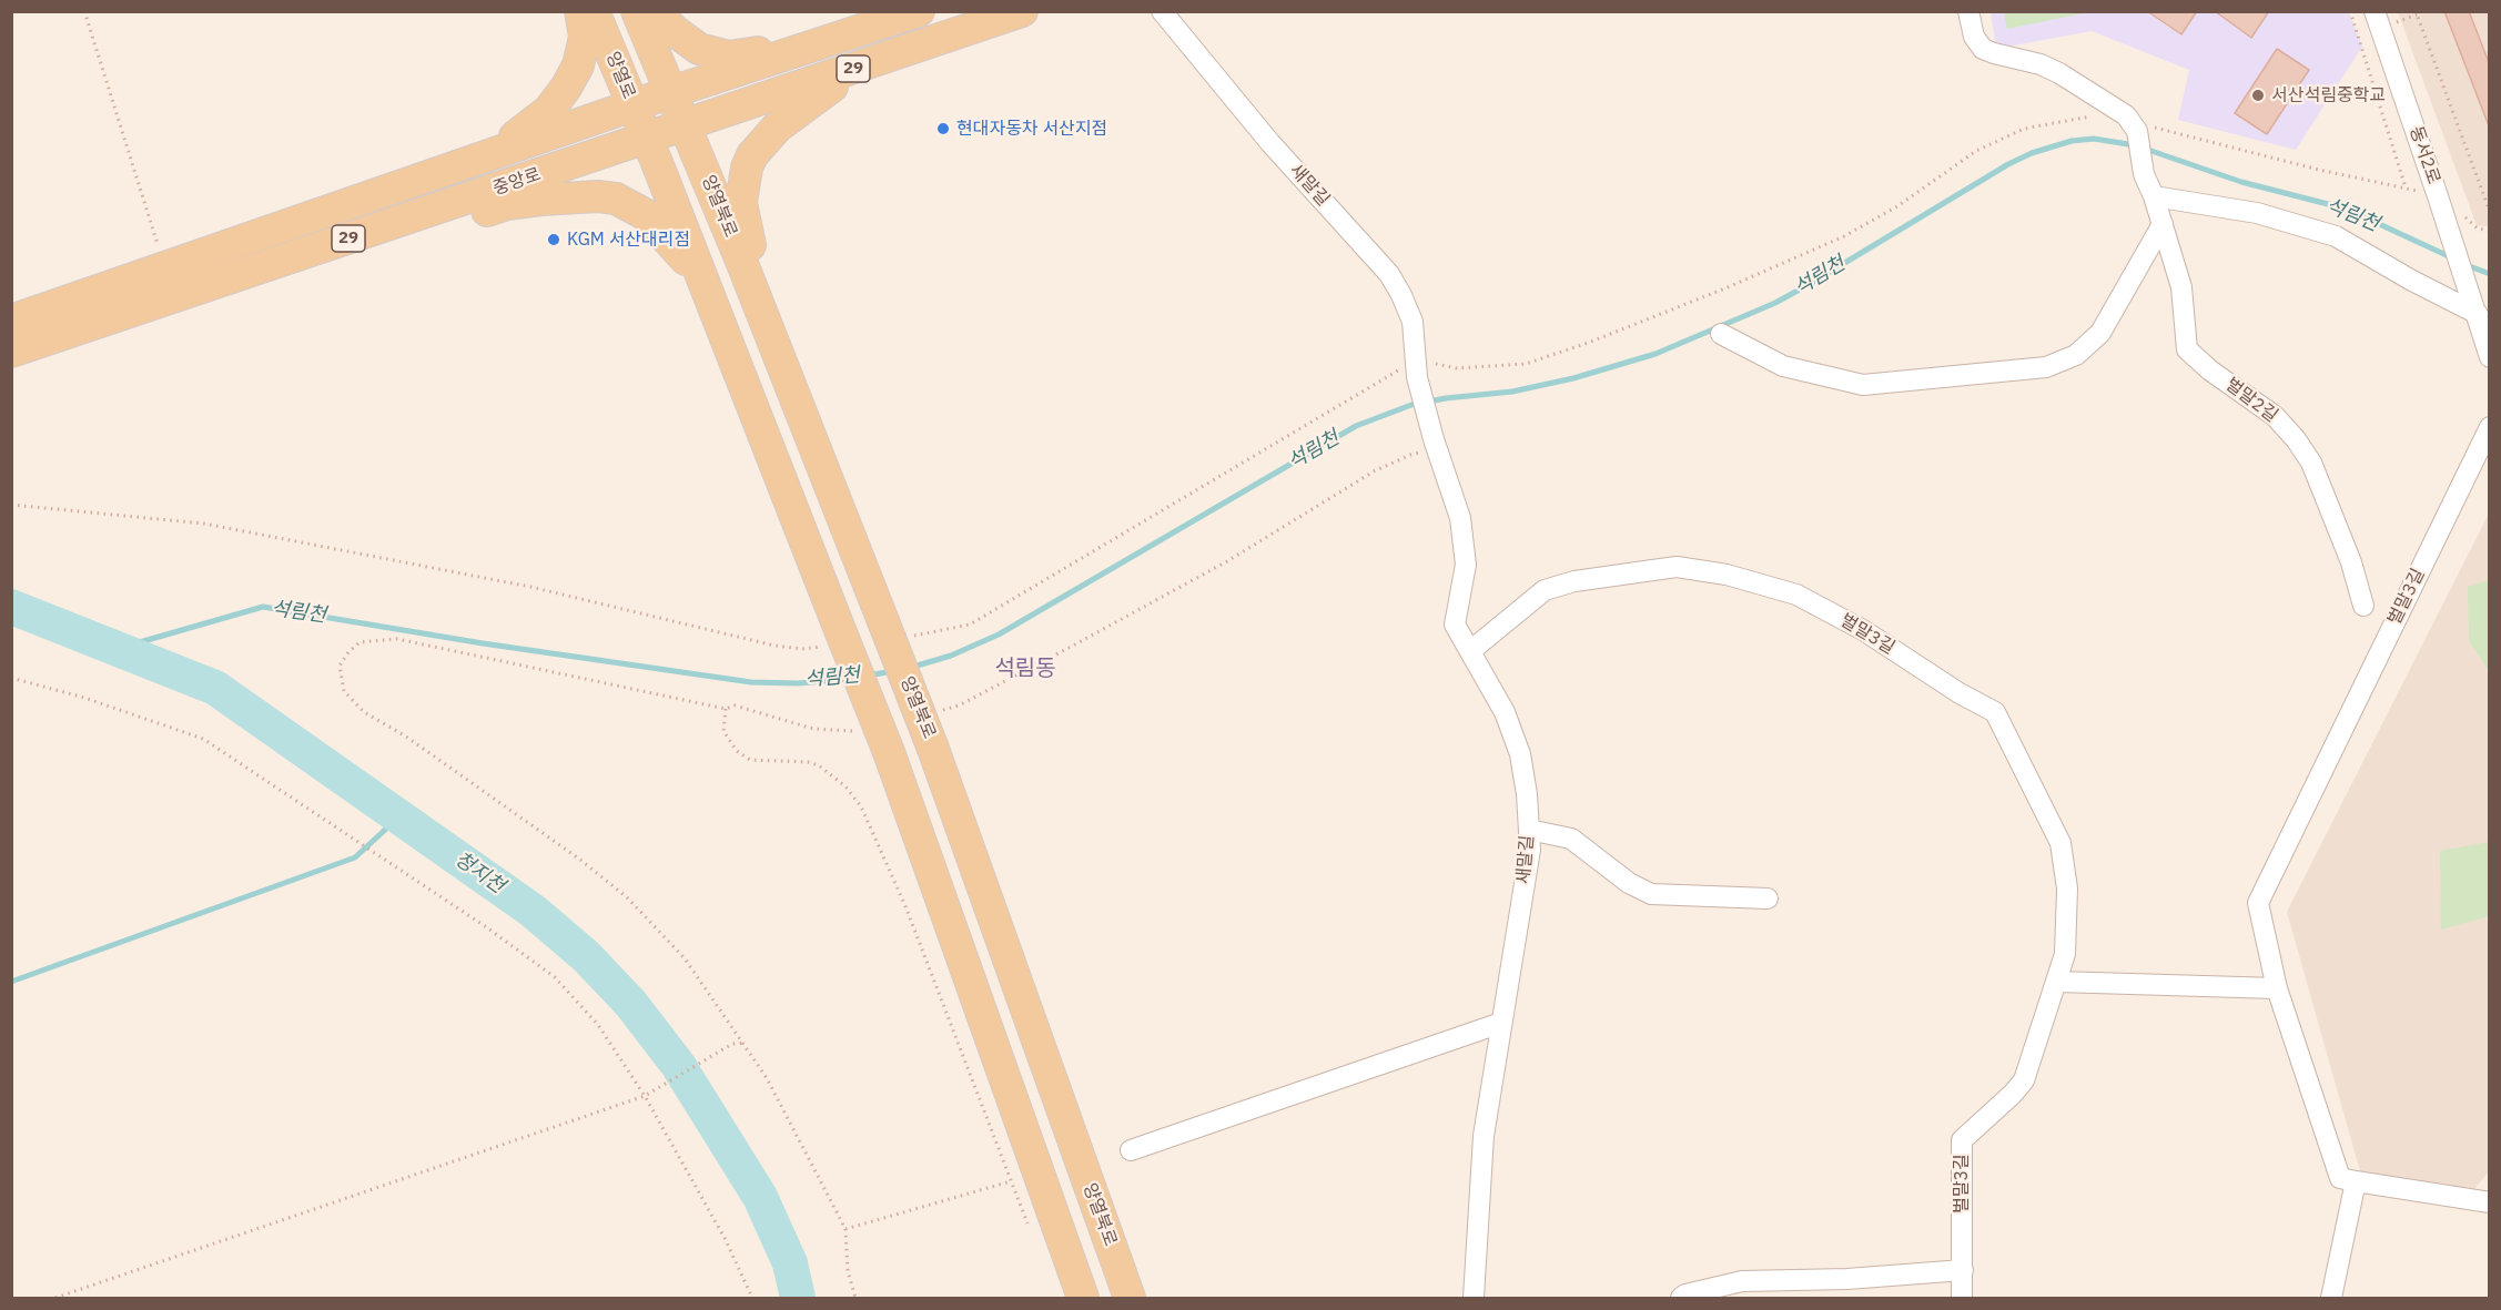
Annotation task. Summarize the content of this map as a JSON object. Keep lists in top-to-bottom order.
{
  "streets": {
    "main road": [
      "29",
      "양열로",
      "중앙로",
      "양열북로"
    ],
    "street": [
      "동서2로",
      "새말길",
      "벌말2길",
      "벌말3길"
    ]
  },
  "crossings": [
    ["양열로", "중앙로"],
    ["중앙로", "양열북로"],
    ["새말길", "벌말3길"]
  ],
  "districts": ["석림동"],
  "water": ["석림천", "청지천"],
  "places": ["서산석림중학교", "현대자동차 서산지점", "KGM 서산대리점"]
}
